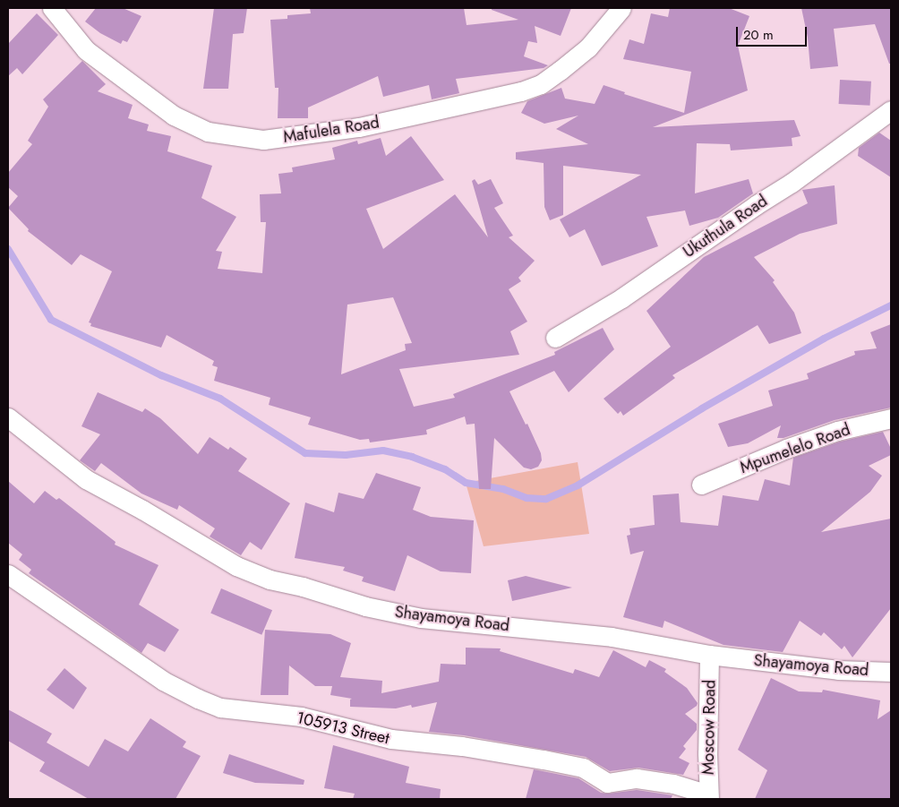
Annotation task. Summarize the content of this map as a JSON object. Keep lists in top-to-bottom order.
{
  "streets": {
    "street": [
      "Mafulela Road",
      "Ukuthula Road",
      "Mpumelelo Road",
      "Shayamoya Road",
      "Moscow Road",
      "105913 Street"
    ]
  },
  "crossings": [
    ["Shayamoya Road", "Moscow Road"],
    ["Moscow Road", "105913 Street"]
  ],
  "scale_bar": "20 m"
}
